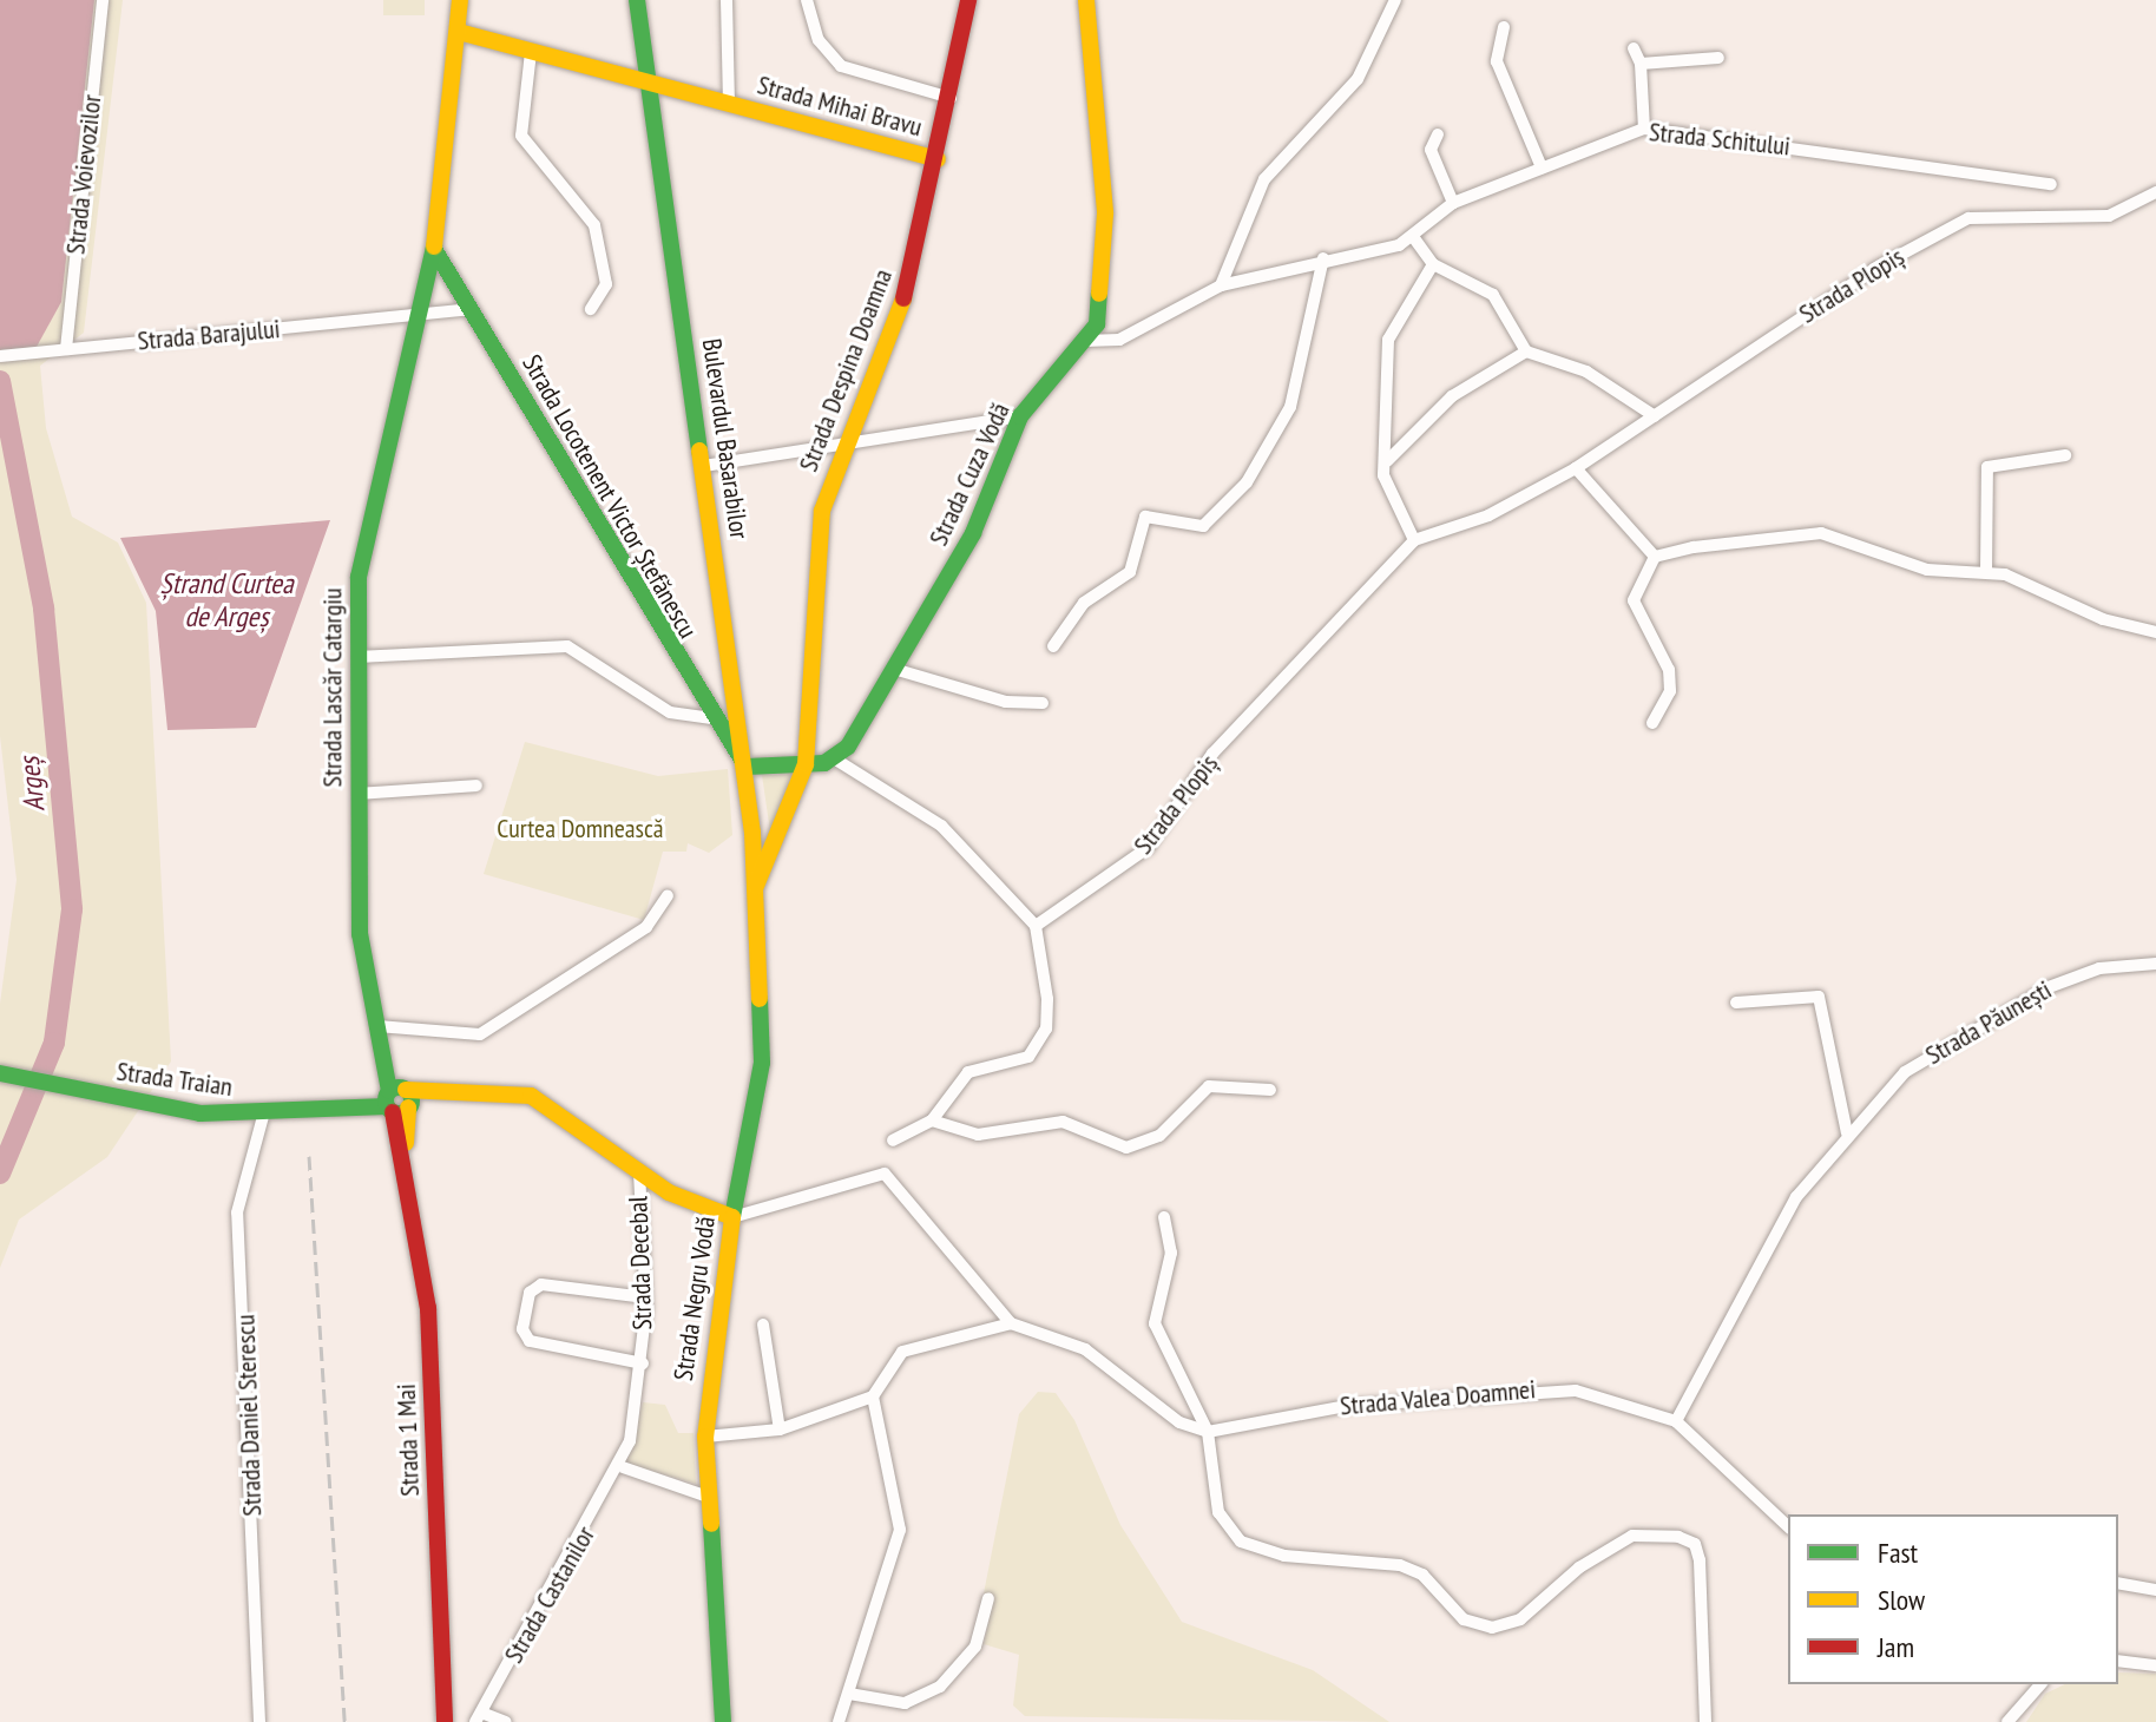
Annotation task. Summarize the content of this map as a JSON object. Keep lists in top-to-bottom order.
{
  "streets": {
    "main road": [
      "Strada Mihai Bravu",
      "Strada Despina Doamna",
      "Bulevardul Basarabilor",
      "Strada Cuza Vodă",
      "Strada Locotenent Victor Ștefănescu",
      "Strada Lascăr Catargiu",
      "Strada Traian",
      "Strada Negru Vodă",
      "Strada 1 Mai"
    ],
    "street": [
      "Strada Schitului",
      "Strada Voievozilor",
      "Strada Plopiș",
      "Strada Barajului",
      "Strada Păunești",
      "Strada Decebal",
      "Strada Valea Doamnei",
      "Strada Daniel Sterescu",
      "Strada Castanilor"
    ]
  },
  "crossings": [
    ["Strada Mihai Bravu", "Strada Despina Doamna"],
    ["Strada Mihai Bravu", "Bulevardul Basarabilor"],
    ["Strada Mihai Bravu", "Strada Lascăr Catargiu"],
    ["Strada Schitului", "Strada Cuza Vodă"],
    ["Strada Voievozilor", "Strada Barajului"],
    ["Strada Barajului", "Strada Locotenent Victor Ștefănescu"],
    ["Strada Barajului", "Strada Lascăr Catargiu"],
    ["Strada Despina Doamna", "Bulevardul Basarabilor"],
    ["Strada Despina Doamna", "Strada Negru Vodă"],
    ["Bulevardul Basarabilor", "Strada Locotenent Victor Ștefănescu"],
    ["Bulevardul Basarabilor", "Strada Negru Vodă"],
    ["Strada Locotenent Victor Ștefănescu", "Strada Lascăr Catargiu"],
    ["Strada Lascăr Catargiu", "Strada Traian"],
    ["Strada Lascăr Catargiu", "Strada 1 Mai"],
    ["Strada Păunești", "Strada Valea Doamnei"],
    ["Strada Traian", "Strada Decebal"],
    ["Strada Traian", "Strada Negru Vodă"],
    ["Strada Traian", "Strada Daniel Sterescu"],
    ["Strada Traian", "Strada 1 Mai"],
    ["Strada Decebal", "Strada Castanilor"]
  ],
  "water": ["Ștrand Curtea de Argeș", "Argeș"],
  "parks": ["Curtea Domnească"],
  "legend": ["Fast", "Slow", "Jam"]
}
